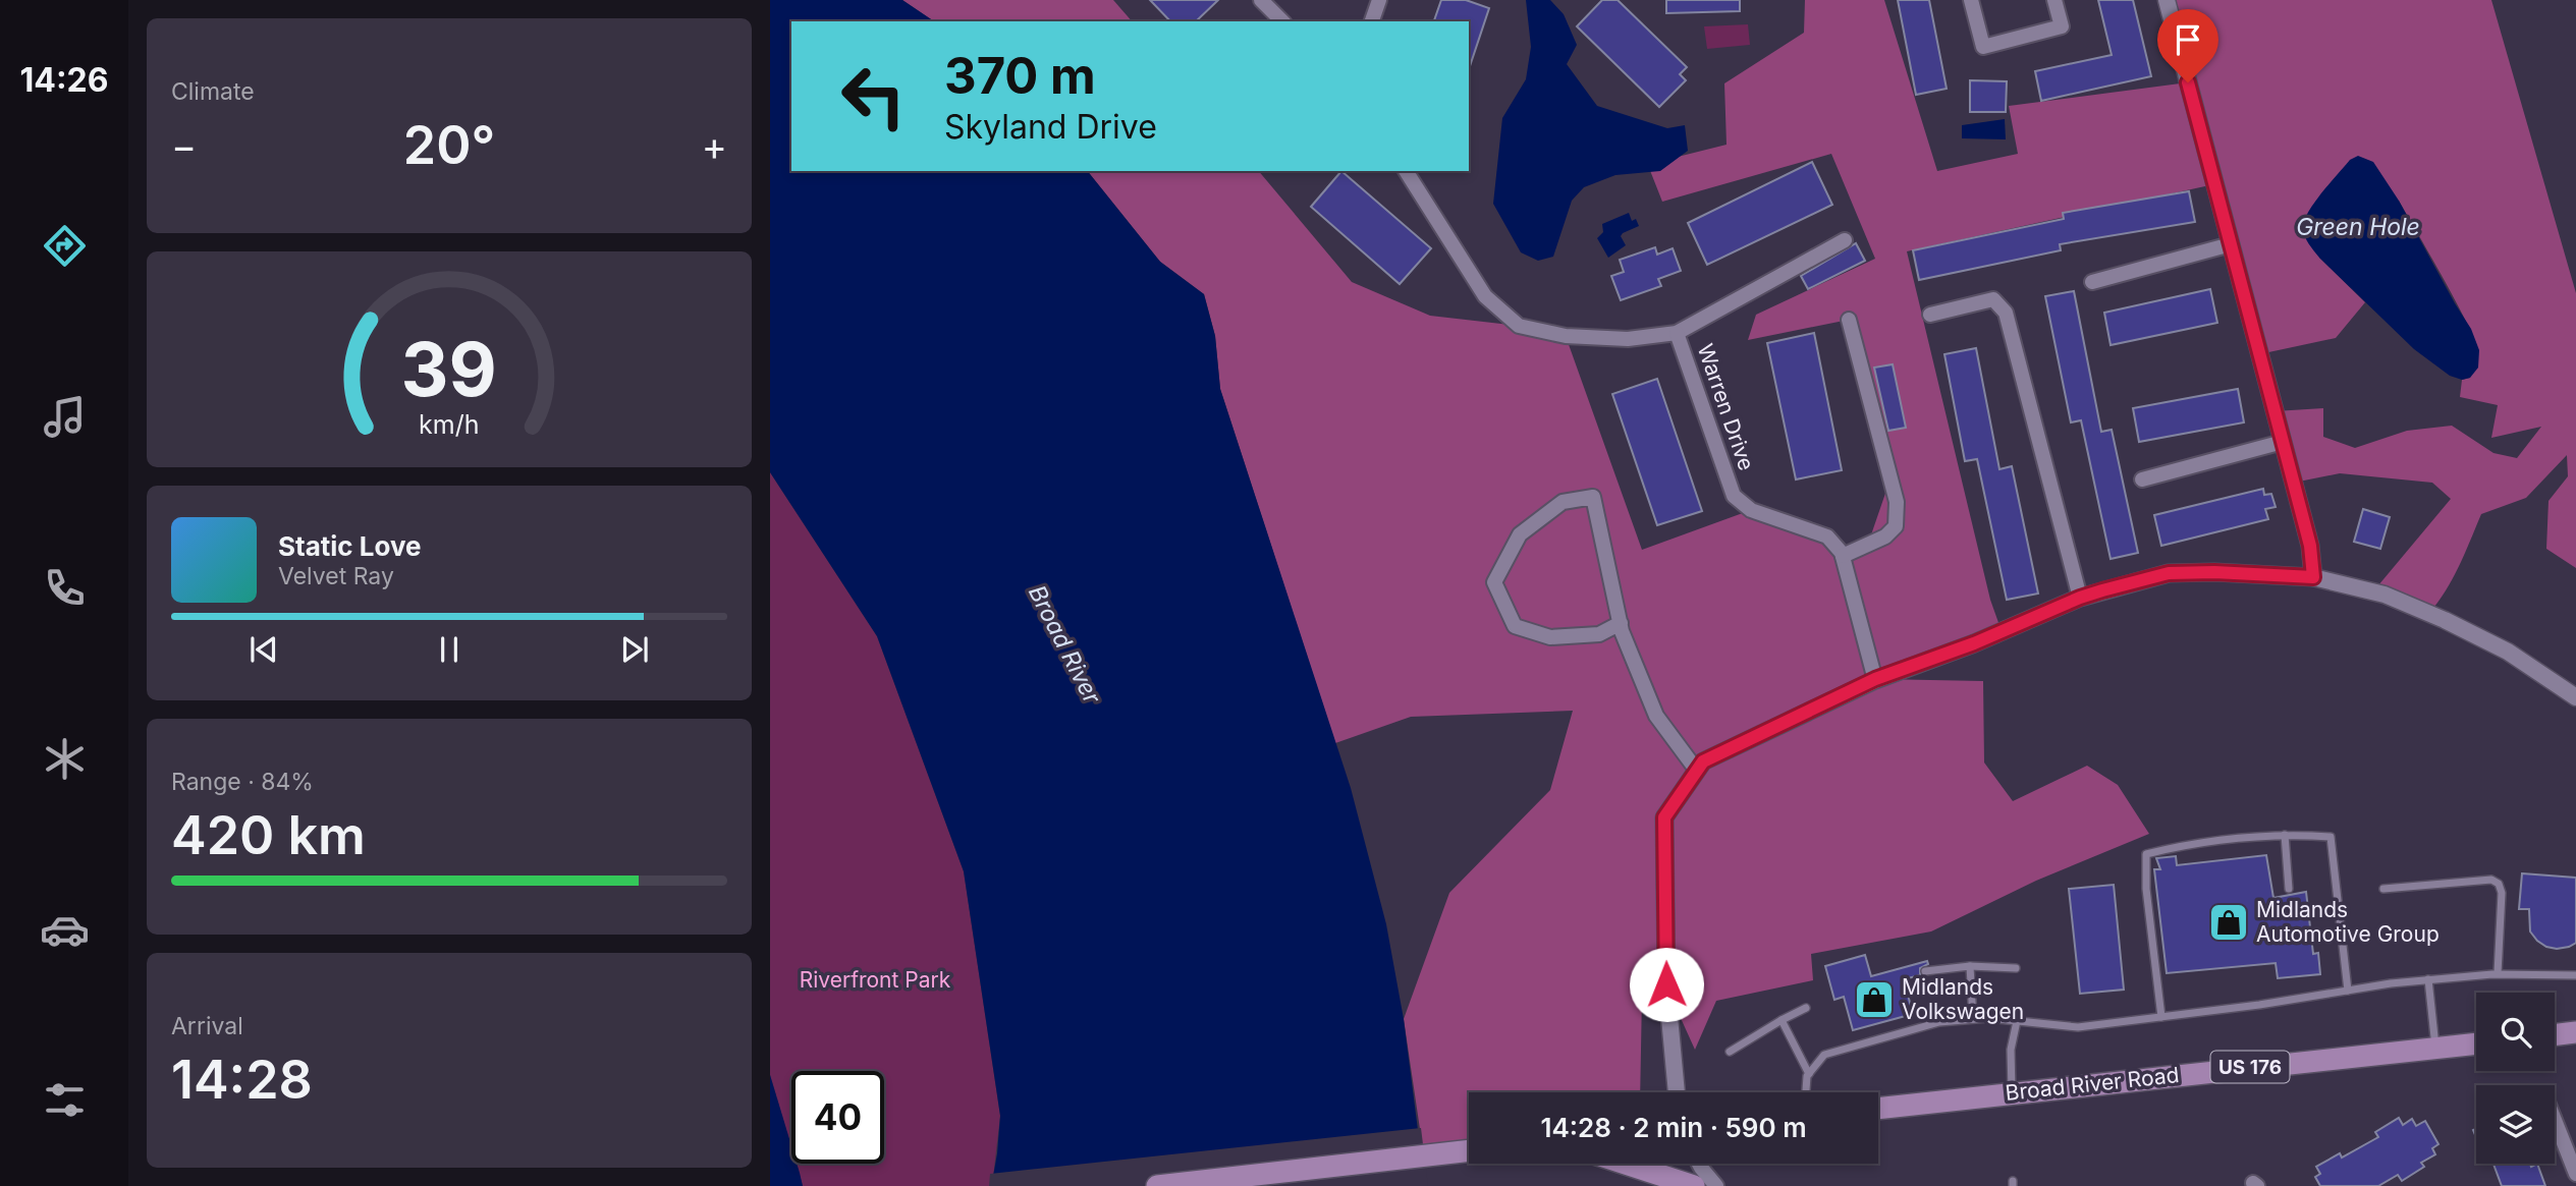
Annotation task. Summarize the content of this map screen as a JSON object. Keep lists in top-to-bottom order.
{
  "streets": {
    "main road": ["US 176", "Broad River Road"],
    "street": ["Warren Drive"]
  },
  "water": ["Green Hole", "Broad River"],
  "parks": ["Riverfront Park"],
  "places": {
    "shop": ["Midlands Automotive Group", "Midlands Volkswagen"]
  },
  "page": {
    "tabs": "14:26",
    "tile": [
      "Climate",
      ["Range · 84%", "420 km"],
      ["Arrival", "14:28"]
    ],
    "turn": ["370 m", "Skyland Drive"],
    "heat": ["−", "20°", "+"],
    "song": ["Static Love", "Velvet Ray"],
    "limit": "40",
    "trip": "14:28 · 2 min · 590 m",
    "gauge": ["39", "km/h"]
  }
}
